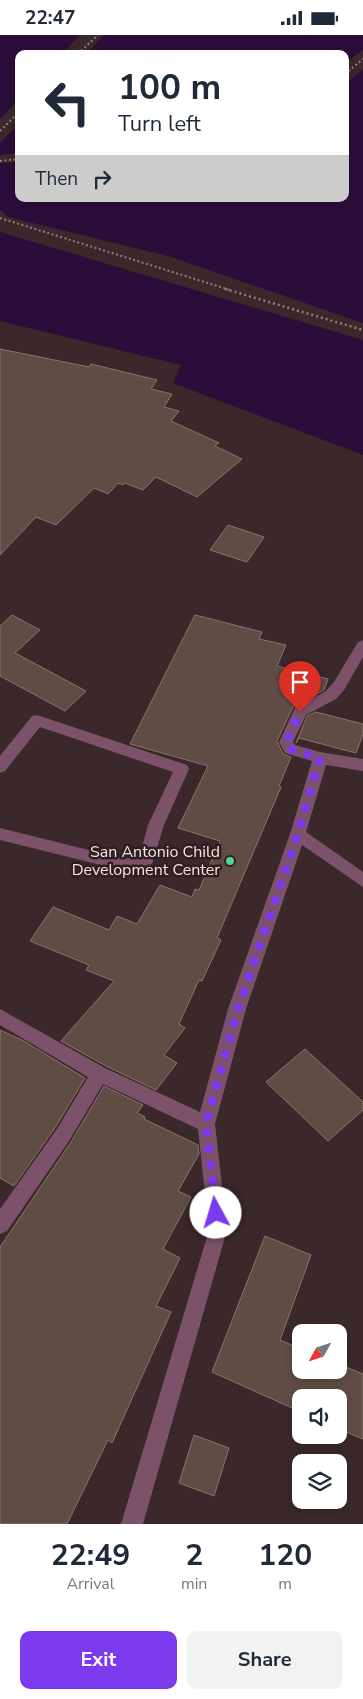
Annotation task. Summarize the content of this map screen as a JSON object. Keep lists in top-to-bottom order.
{
  "places": ["San Antonio Child Development Center"],
  "north": "bottom left",
  "page": {
    "status": "22:47",
    "turn": ["100 m", "Turn left"],
    "then": "Then",
    "eta": [
      "22:49",
      "Arrival",
      "2",
      "min",
      "120",
      "m"
    ],
    "buttons": ["Exit", "Share"]
  }
}
